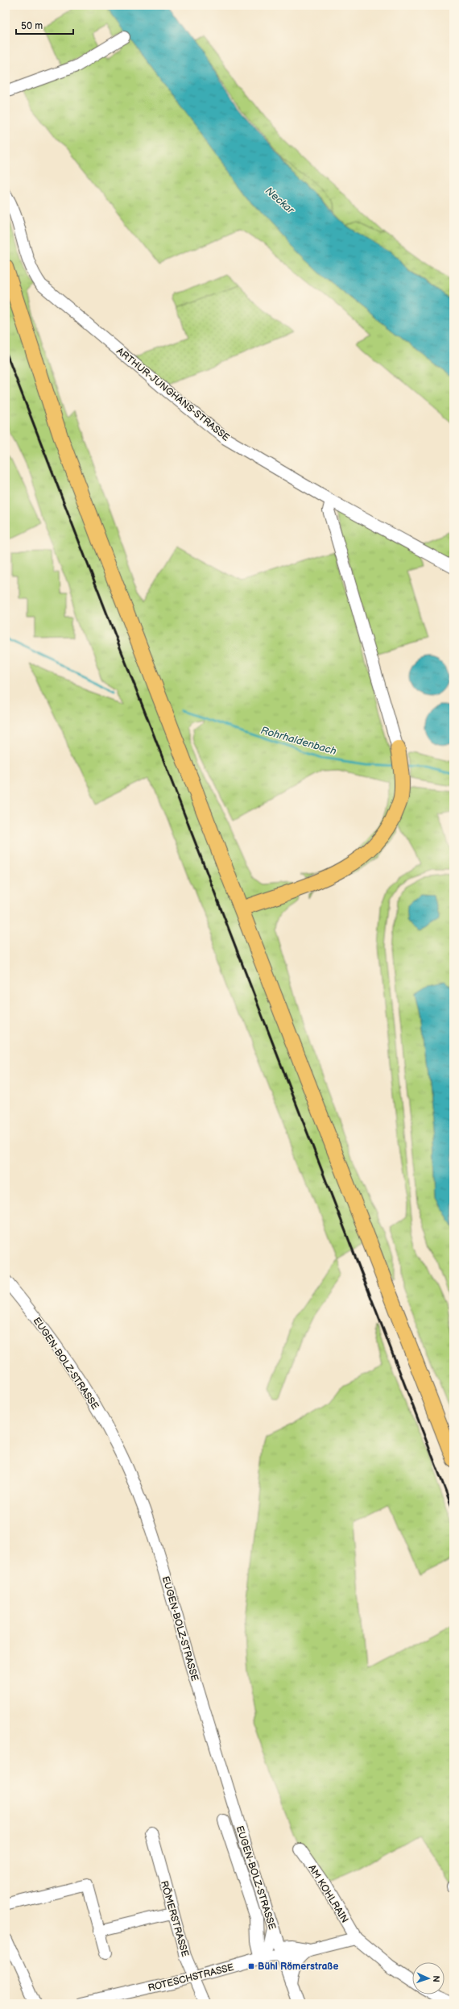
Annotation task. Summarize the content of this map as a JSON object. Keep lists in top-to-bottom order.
{
  "streets": {
    "street": [
      "ARTHUR-JUNGHANS-STRASSE",
      "EUGEN-BOLZ-STRASSE",
      "AM KOHLRAIN",
      "RÖMERSTRASSE",
      "ROTESCHSTRASSE"
    ]
  },
  "crossings": [
    ["EUGEN-BOLZ-STRASSE", "ROTESCHSTRASSE"],
    ["RÖMERSTRASSE", "ROTESCHSTRASSE"]
  ],
  "water": ["Neckar", "Rohrhaldenbach"],
  "places": {
    "transit": ["Bühl Römerstraße"]
  },
  "scale_bar": "50 m",
  "north": "right"
}
